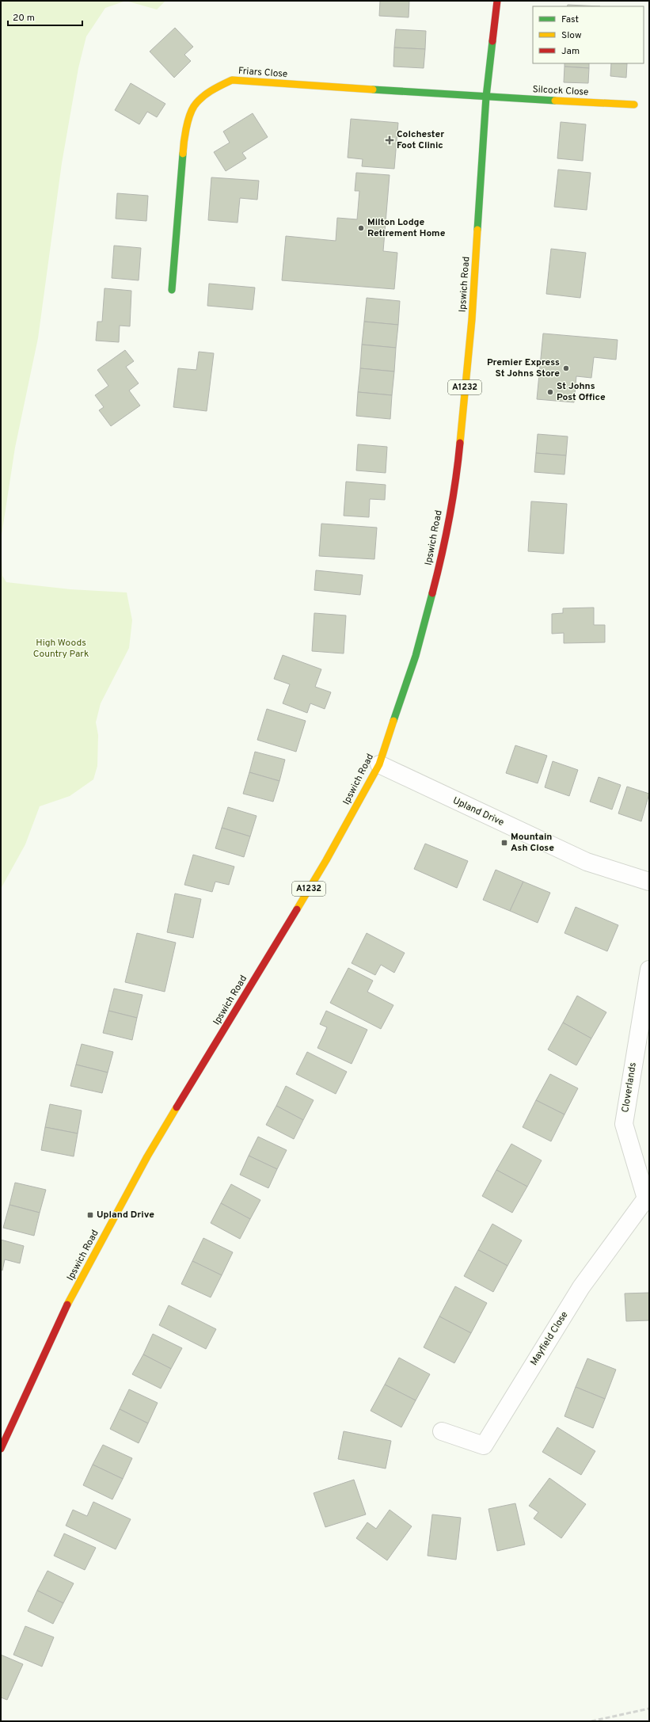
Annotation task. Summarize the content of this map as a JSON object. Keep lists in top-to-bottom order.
{
  "streets": {
    "main road": [
      "Friars Close",
      "Silcock Close",
      "Ipswich Road",
      "A1232"
    ],
    "street": ["Upland Drive", "Cloverlands", "Mayfield Close"]
  },
  "crossings": [
    ["Friars Close", "Silcock Close"],
    ["Friars Close", "Ipswich Road"],
    ["Silcock Close", "Ipswich Road"],
    ["Ipswich Road", "Upland Drive"],
    ["Cloverlands", "Mayfield Close"]
  ],
  "parks": ["High Woods Country Park"],
  "places": {
    "health": ["Colchester Foot Clinic"],
    "other": ["Milton Lodge Retirement Home", "Premier Express St Johns Store", "St Johns Post Office"],
    "transit": ["Mountain Ash Close", "Upland Drive"]
  },
  "legend": ["Fast", "Slow", "Jam"],
  "scale_bar": "20 m"
}
